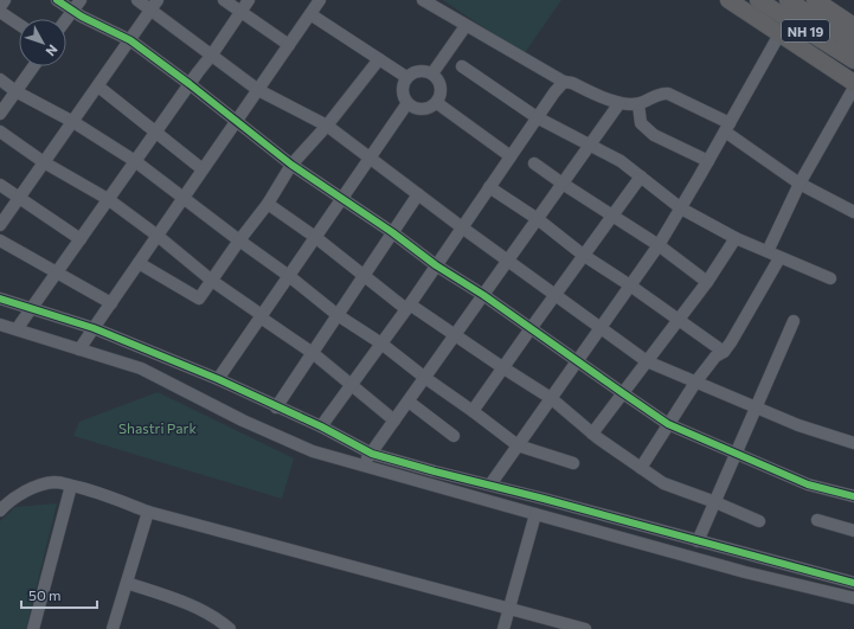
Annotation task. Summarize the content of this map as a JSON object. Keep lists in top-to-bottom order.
{
  "streets": {
    "highway": ["NH 19"]
  },
  "parks": ["Shastri Park"],
  "scale_bar": "50 m",
  "north": "bottom right"
}
